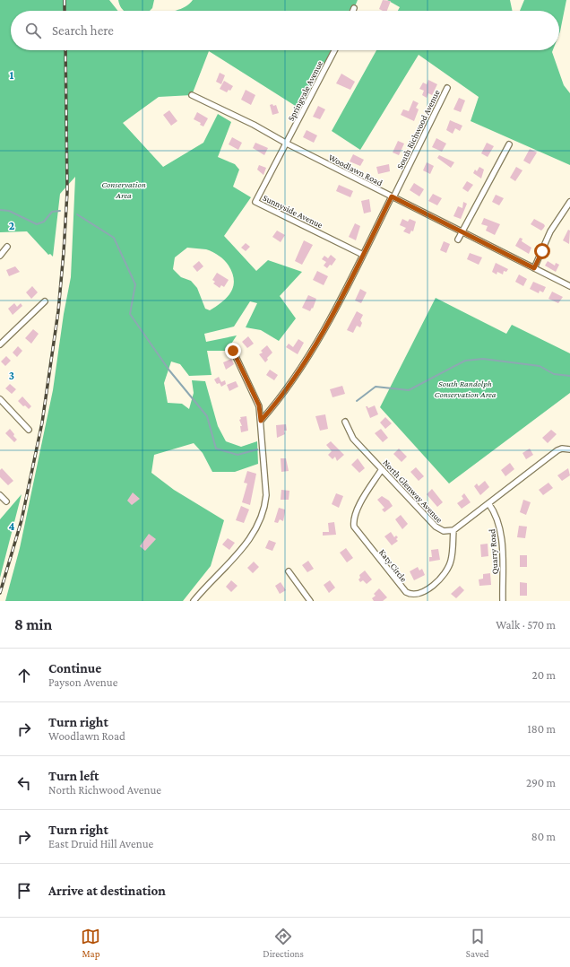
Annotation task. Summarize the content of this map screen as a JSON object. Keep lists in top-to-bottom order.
{
  "streets": {
    "street": [
      "Springvale Avenue",
      "South Richwood Avenue",
      "Woodlawn Road",
      "Sunnyside Avenue",
      "North Glenway Avenue",
      "Quarry Road",
      "Katy Circle"
    ]
  },
  "crossings": [
    ["Springvale Avenue", "Woodlawn Road"],
    ["Springvale Avenue", "Sunnyside Avenue"],
    ["South Richwood Avenue", "Woodlawn Road"],
    ["South Richwood Avenue", "Sunnyside Avenue"],
    ["Woodlawn Road", "Sunnyside Avenue"],
    ["North Glenway Avenue", "Katy Circle"]
  ],
  "parks": ["Conservation Area", "South Randolph Conservation Area"],
  "page": {
    "search": "Search here",
    "heading": ["8 min", "Walk · 570 m"],
    "list": [
      ["Continue", "Payson Avenue", "20 m"],
      ["Turn right", "Woodlawn Road", "180 m"],
      ["Turn left", "North Richwood Avenue", "290 m"],
      ["Turn right", "East Druid Hill Avenue", "80 m"],
      "Arrive at destination"
    ],
    "nav": ["Map", "Directions", "Saved"]
  },
  "grid": {
    "rows": [
      "1",
      "2",
      "3",
      "4"
    ]
  }
}
